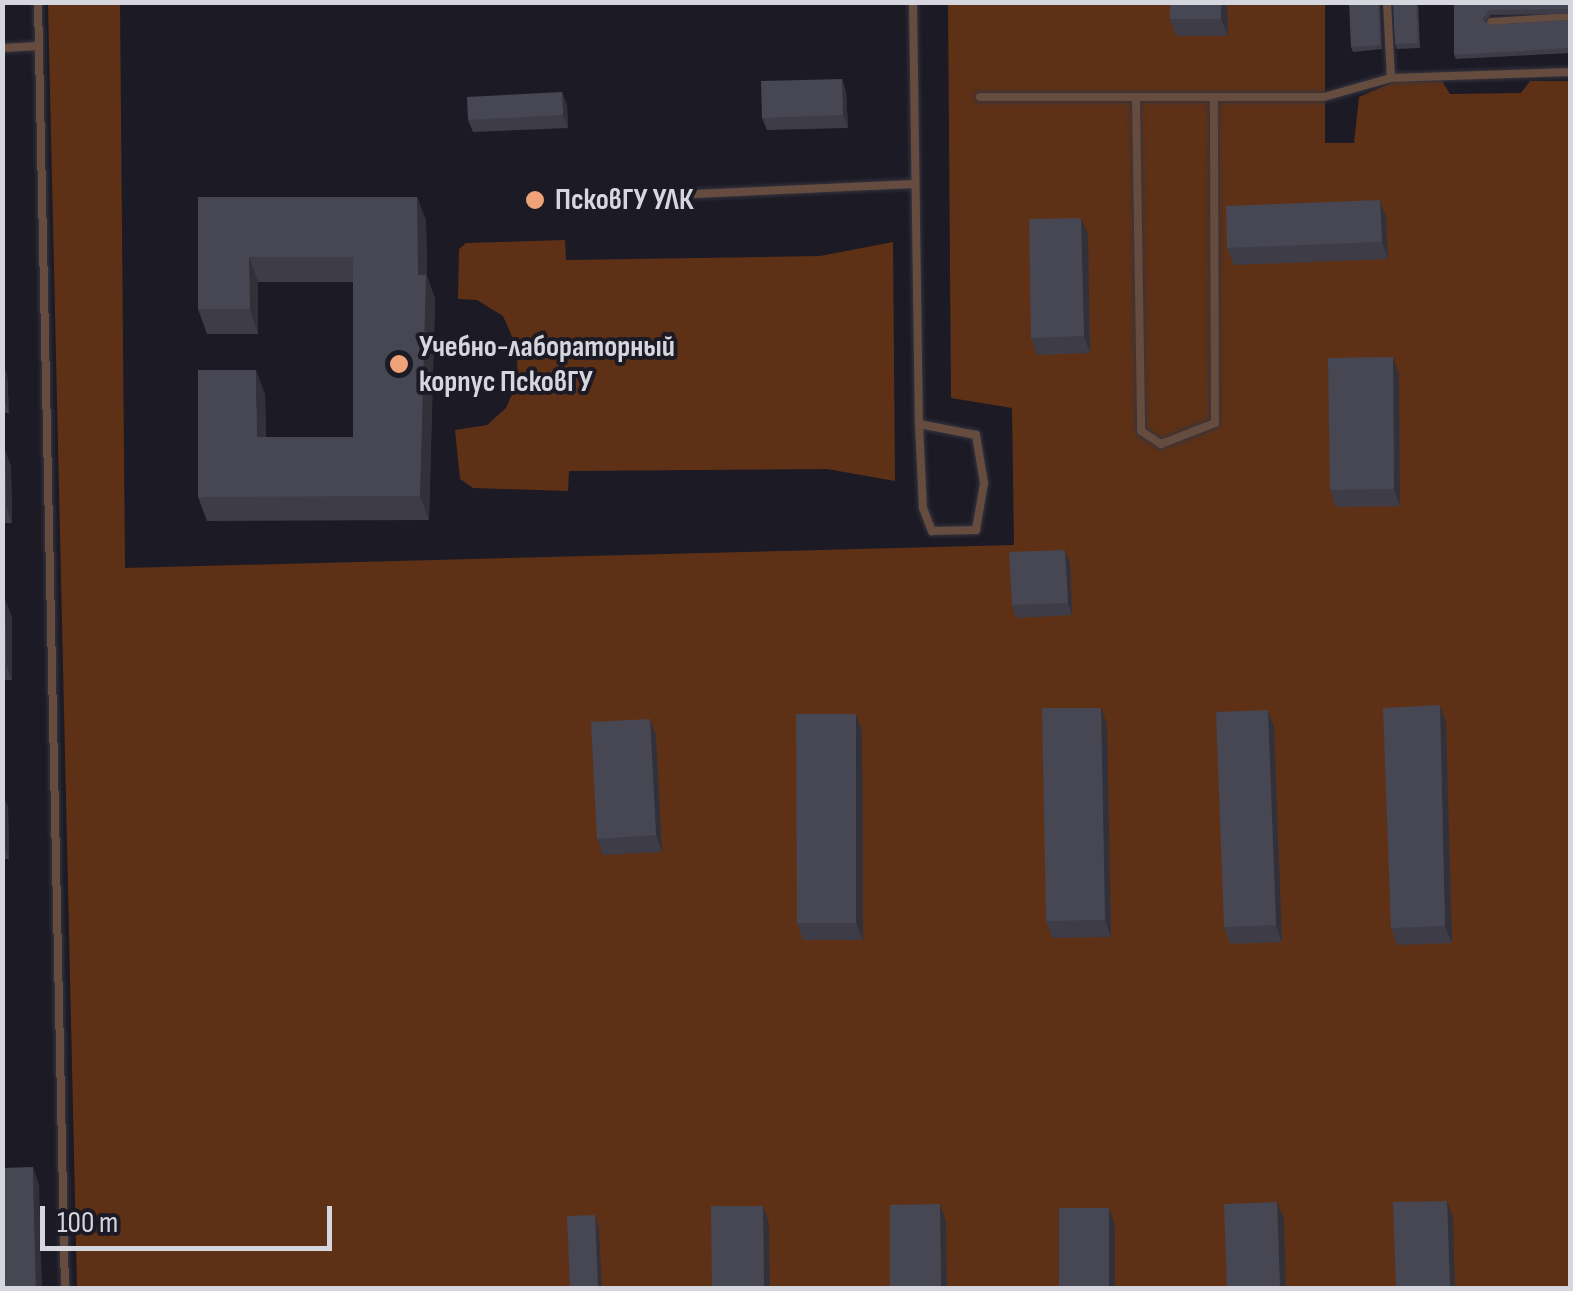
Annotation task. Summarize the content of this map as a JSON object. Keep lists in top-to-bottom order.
{
  "places": ["ПсковГУ УЛК", "Учебно-лабораторный корпус ПсковГУ"],
  "scale_bar": "100 m"
}
